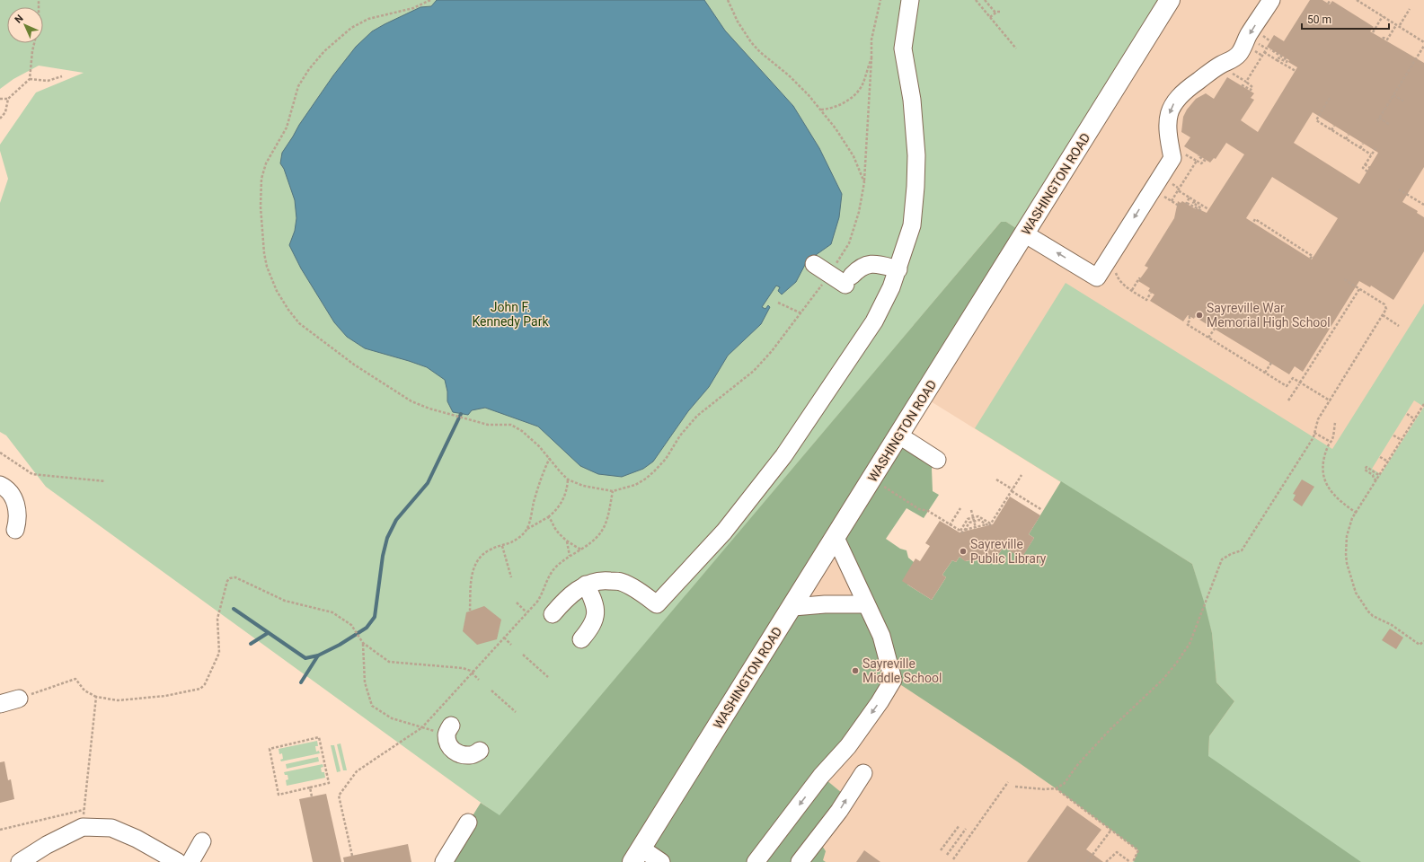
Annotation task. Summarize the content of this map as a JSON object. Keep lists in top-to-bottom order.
{
  "streets": {
    "main road": ["WASHINGTON ROAD"]
  },
  "parks": ["John F. Kennedy Park"],
  "places": ["Sayreville War Memorial High School", "Sayreville Public Library", "Sayreville Middle School"],
  "scale_bar": "50 m",
  "north": "top left"
}
